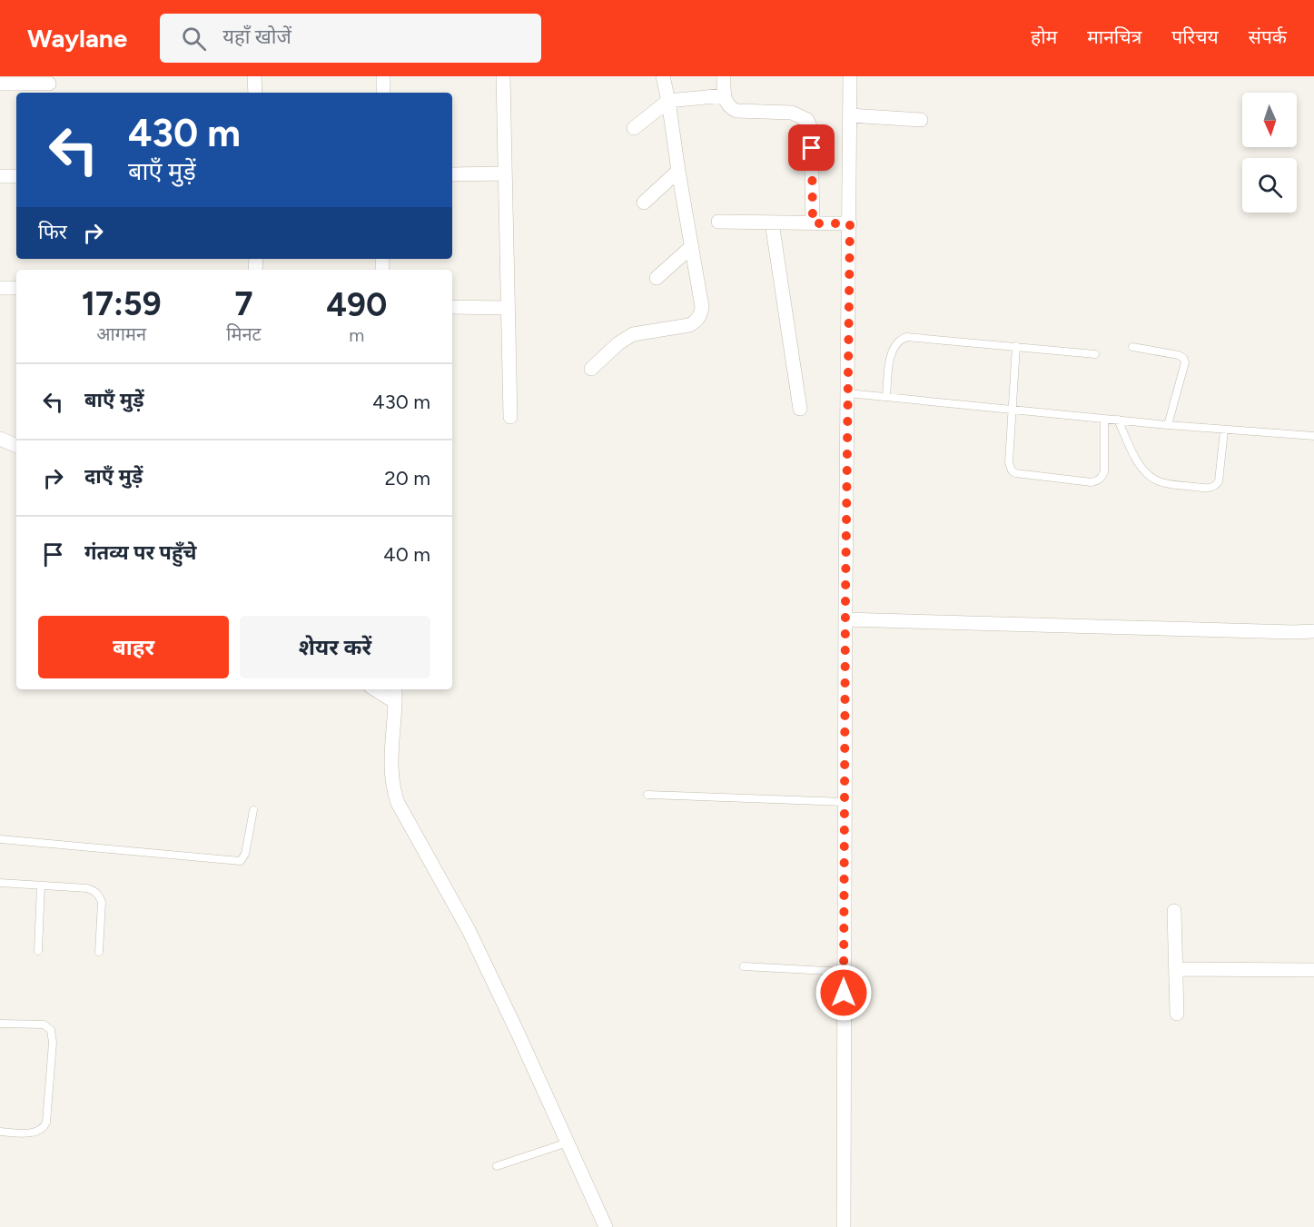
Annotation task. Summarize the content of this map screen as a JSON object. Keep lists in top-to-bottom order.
{
  "north": "bottom",
  "page": {
    "header": "Waylane",
    "search": "यहाँ खोजें",
    "nav": [
      "होम",
      "मानचित्र",
      "परिचय",
      "संपर्क"
    ],
    "turn": ["430 m", "बाएँ मुड़ें"],
    "then": "फिर",
    "eta": [
      "17:59",
      "आगमन",
      "7",
      "मिनट",
      "490",
      "m"
    ],
    "list": [
      {
        "name": "बाएँ मुड़ें",
        "value": "430 m"
      },
      {
        "name": "दाएँ मुड़ें",
        "value": "20 m"
      },
      {
        "name": "गंतव्य पर पहुँचे",
        "value": "40 m"
      }
    ],
    "buttons": ["बाहर", "शेयर करें"]
  }
}
